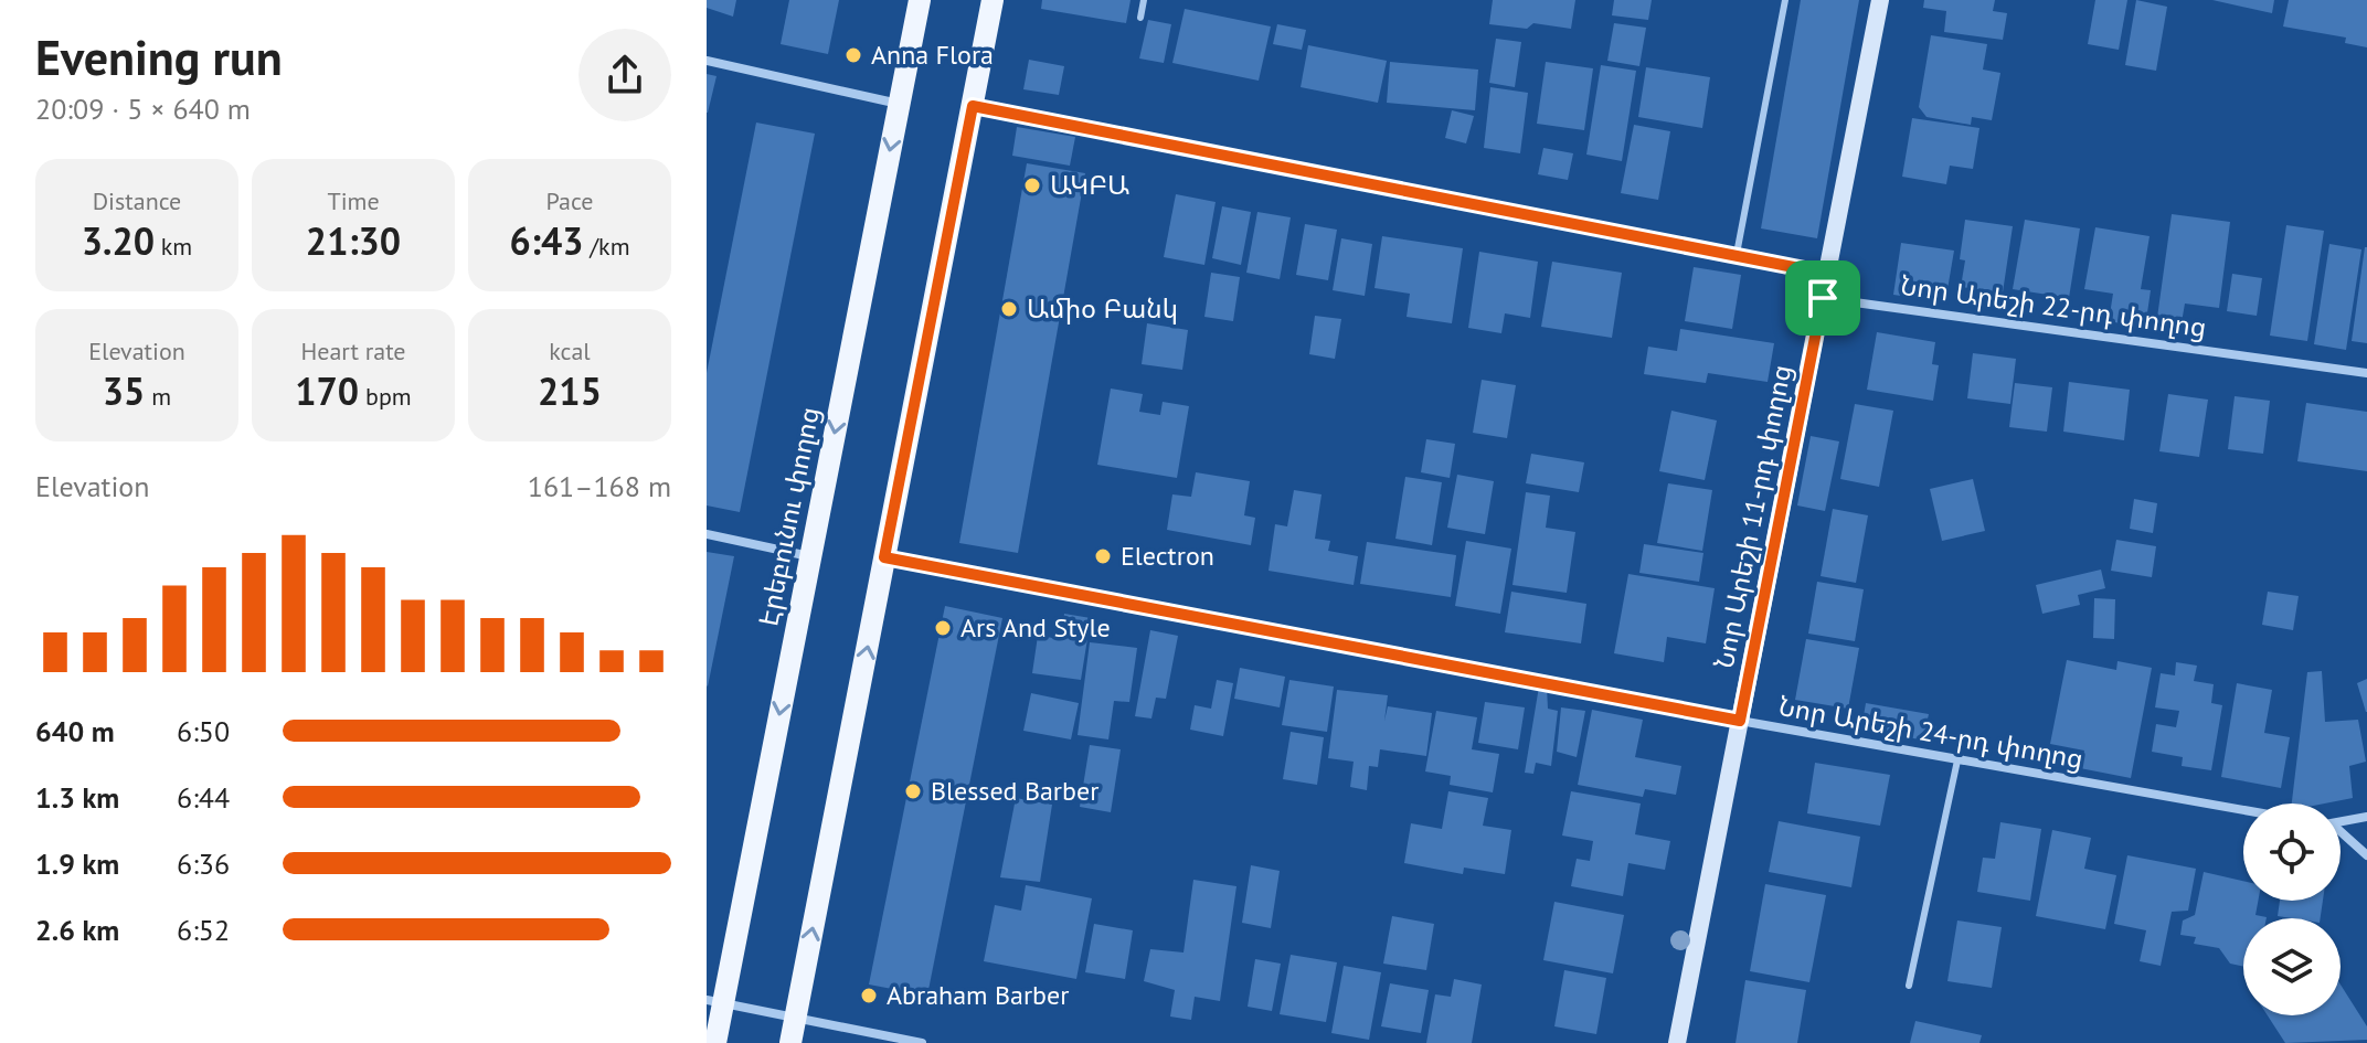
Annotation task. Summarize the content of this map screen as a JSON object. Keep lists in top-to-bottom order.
{
  "streets": {
    "main road": ["Էրեբունու փողոց"],
    "street": ["Նոր Արեշի 22-րդ փողոց", "Նոր Արեշի 11-րդ փողոց", "Նոր Արեշի 24-րդ փողոց"]
  },
  "crossings": [
    ["Նոր Արեշի 22-րդ փողոց", "Նոր Արեշի 11-րդ փողոց"],
    ["Նոր Արեշի 11-րդ փողոց", "Նոր Արեշի 24-րդ փողոց"]
  ],
  "places": [
    "Anna Flora",
    "ԱԿԲԱ",
    "Ամիօ Բանկ",
    "Electron",
    "Ars And Style",
    "Blessed Barber",
    "Abraham Barber"
  ],
  "page": {
    "heading": ["Evening run", "20:09 · 5 × 640 m"],
    "stats": [
      ["Distance", "3.20 km"],
      ["Time", "21:30"],
      ["Pace", "6:43 /km"],
      ["Elevation", "35 m"],
      ["Heart rate", "170 bpm"],
      ["kcal", "215"]
    ],
    "chart": ["Elevation", "161–168 m"],
    "list": [
      {
        "name": "640 m",
        "note": "6:50"
      },
      {
        "name": "1.3 km",
        "note": "6:44"
      },
      {
        "name": "1.9 km",
        "note": "6:36"
      },
      {
        "name": "2.6 km",
        "note": "6:52"
      }
    ]
  }
}
